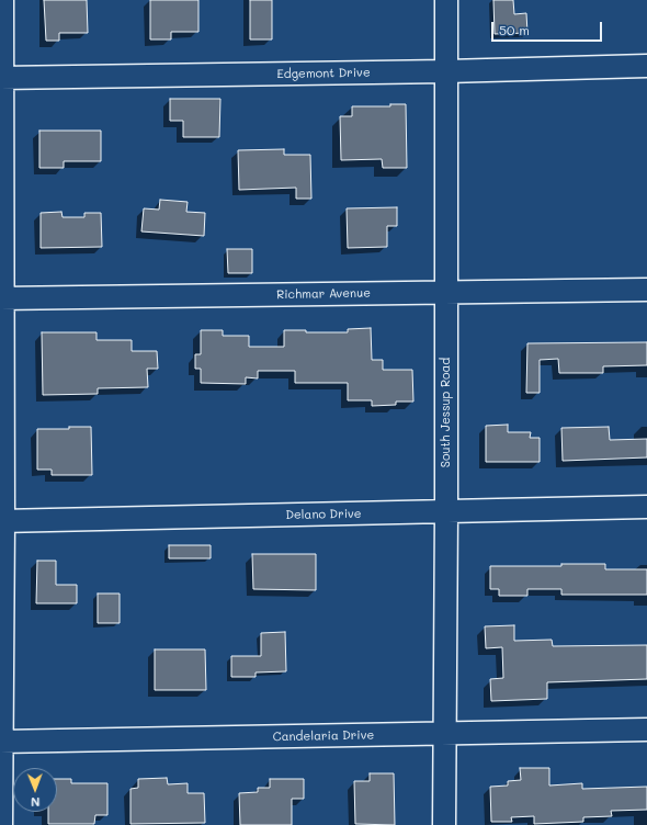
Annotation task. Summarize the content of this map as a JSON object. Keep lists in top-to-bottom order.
{
  "streets": {
    "street": [
      "Edgemont Drive",
      "Richmar Avenue",
      "South Jessup Road",
      "Delano Drive",
      "Candelaria Drive"
    ]
  },
  "crossings": [
    ["Edgemont Drive", "South Jessup Road"],
    ["Richmar Avenue", "South Jessup Road"],
    ["South Jessup Road", "Delano Drive"],
    ["South Jessup Road", "Candelaria Drive"]
  ],
  "scale_bar": "50 m",
  "north": "bottom"
}
